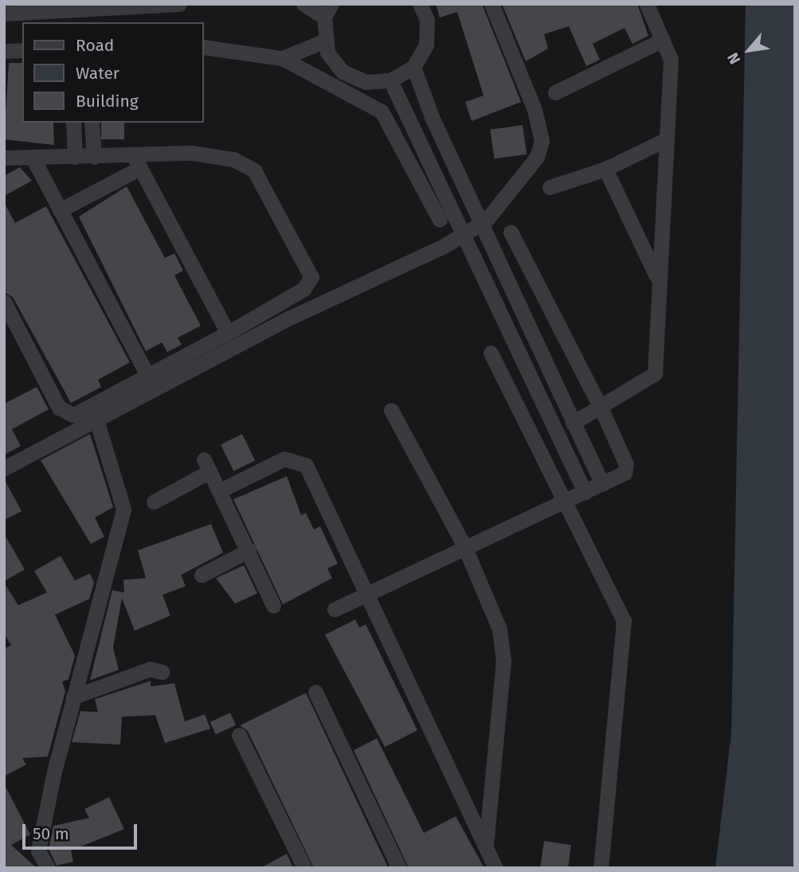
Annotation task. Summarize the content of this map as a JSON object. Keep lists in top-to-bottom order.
{
  "legend": ["Road", "Water", "Building"],
  "scale_bar": "50 m",
  "north": "bottom left"
}
